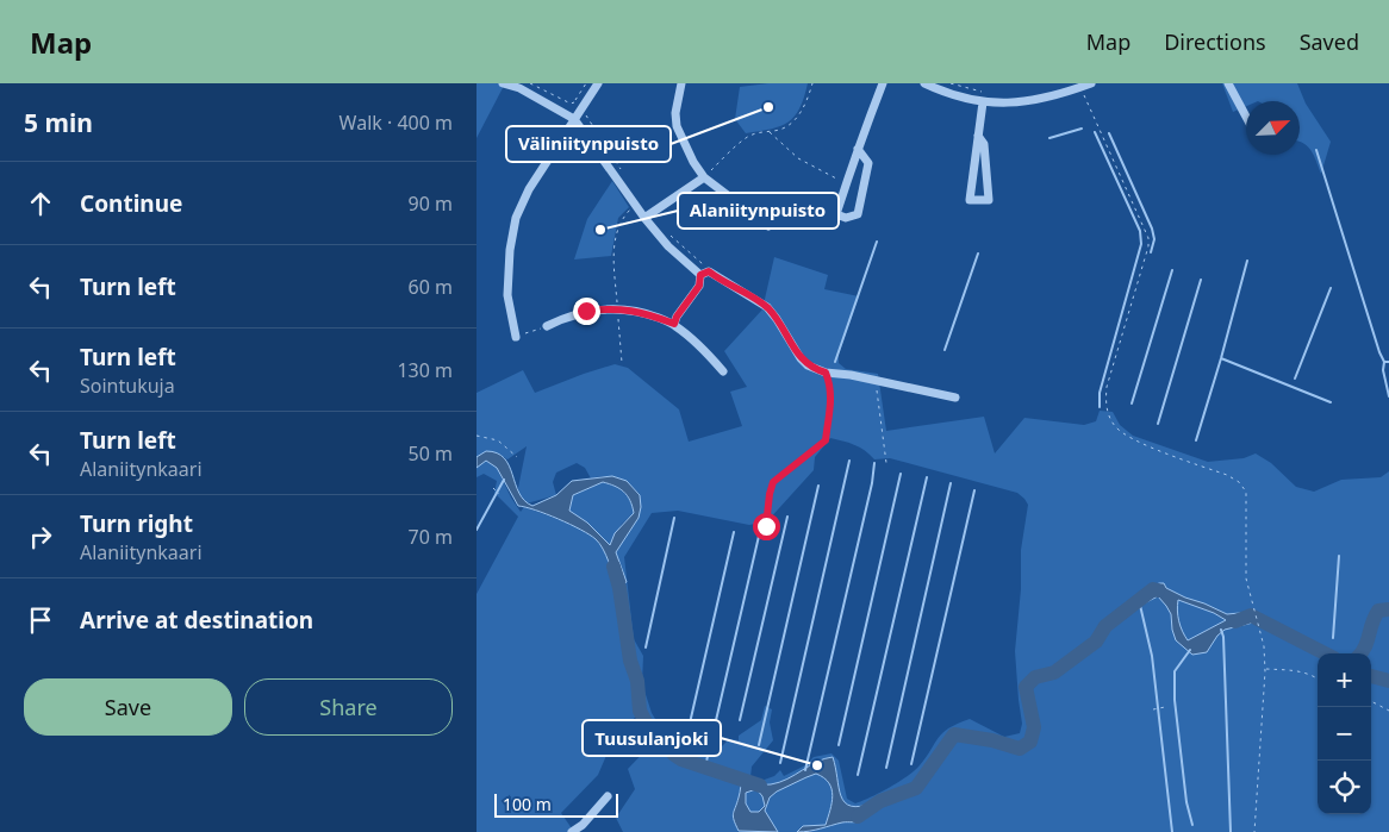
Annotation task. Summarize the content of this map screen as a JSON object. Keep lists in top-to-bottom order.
{
  "places": ["Väliniitynpuisto", "Alaniitynpuisto", "Tuusulanjoki"],
  "scale_bar": "100 m",
  "north": "top right",
  "page": {
    "header": "Map",
    "nav": ["Map", "Directions", "Saved"],
    "heading": ["5 min", "Walk · 400 m"],
    "list": [
      ["Continue", "90 m"],
      ["Turn left", "60 m"],
      ["Turn left", "Sointukuja", "130 m"],
      ["Turn left", "Alaniitynkaari", "50 m"],
      ["Turn right", "Alaniitynkaari", "70 m"],
      "Arrive at destination"
    ],
    "map_buttons": ["+", "−"],
    "buttons": ["Save", "Share"],
    "scale": "100 m"
  }
}
